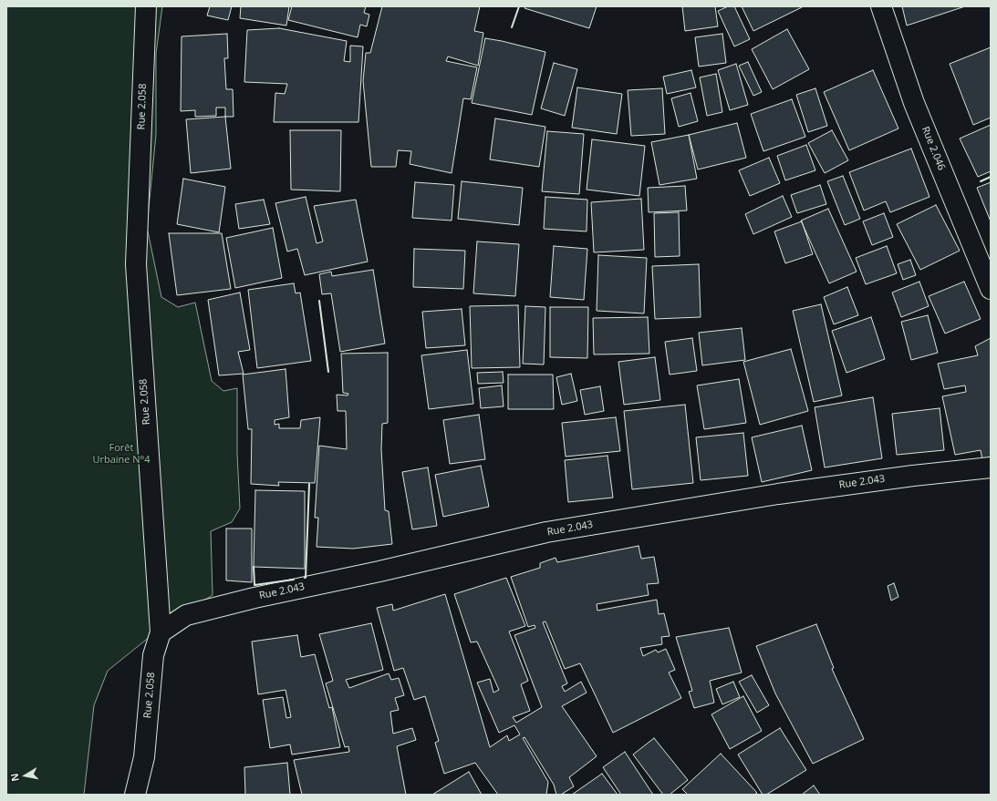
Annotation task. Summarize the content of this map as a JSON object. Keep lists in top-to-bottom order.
{
  "streets": {
    "street": ["Rue 2.058", "Rue 2.046", "Rue 2.043"]
  },
  "crossings": [
    ["Rue 2.058", "Rue 2.043"]
  ],
  "parks": ["Forêt Urbaine N°4"],
  "north": "left"
}
